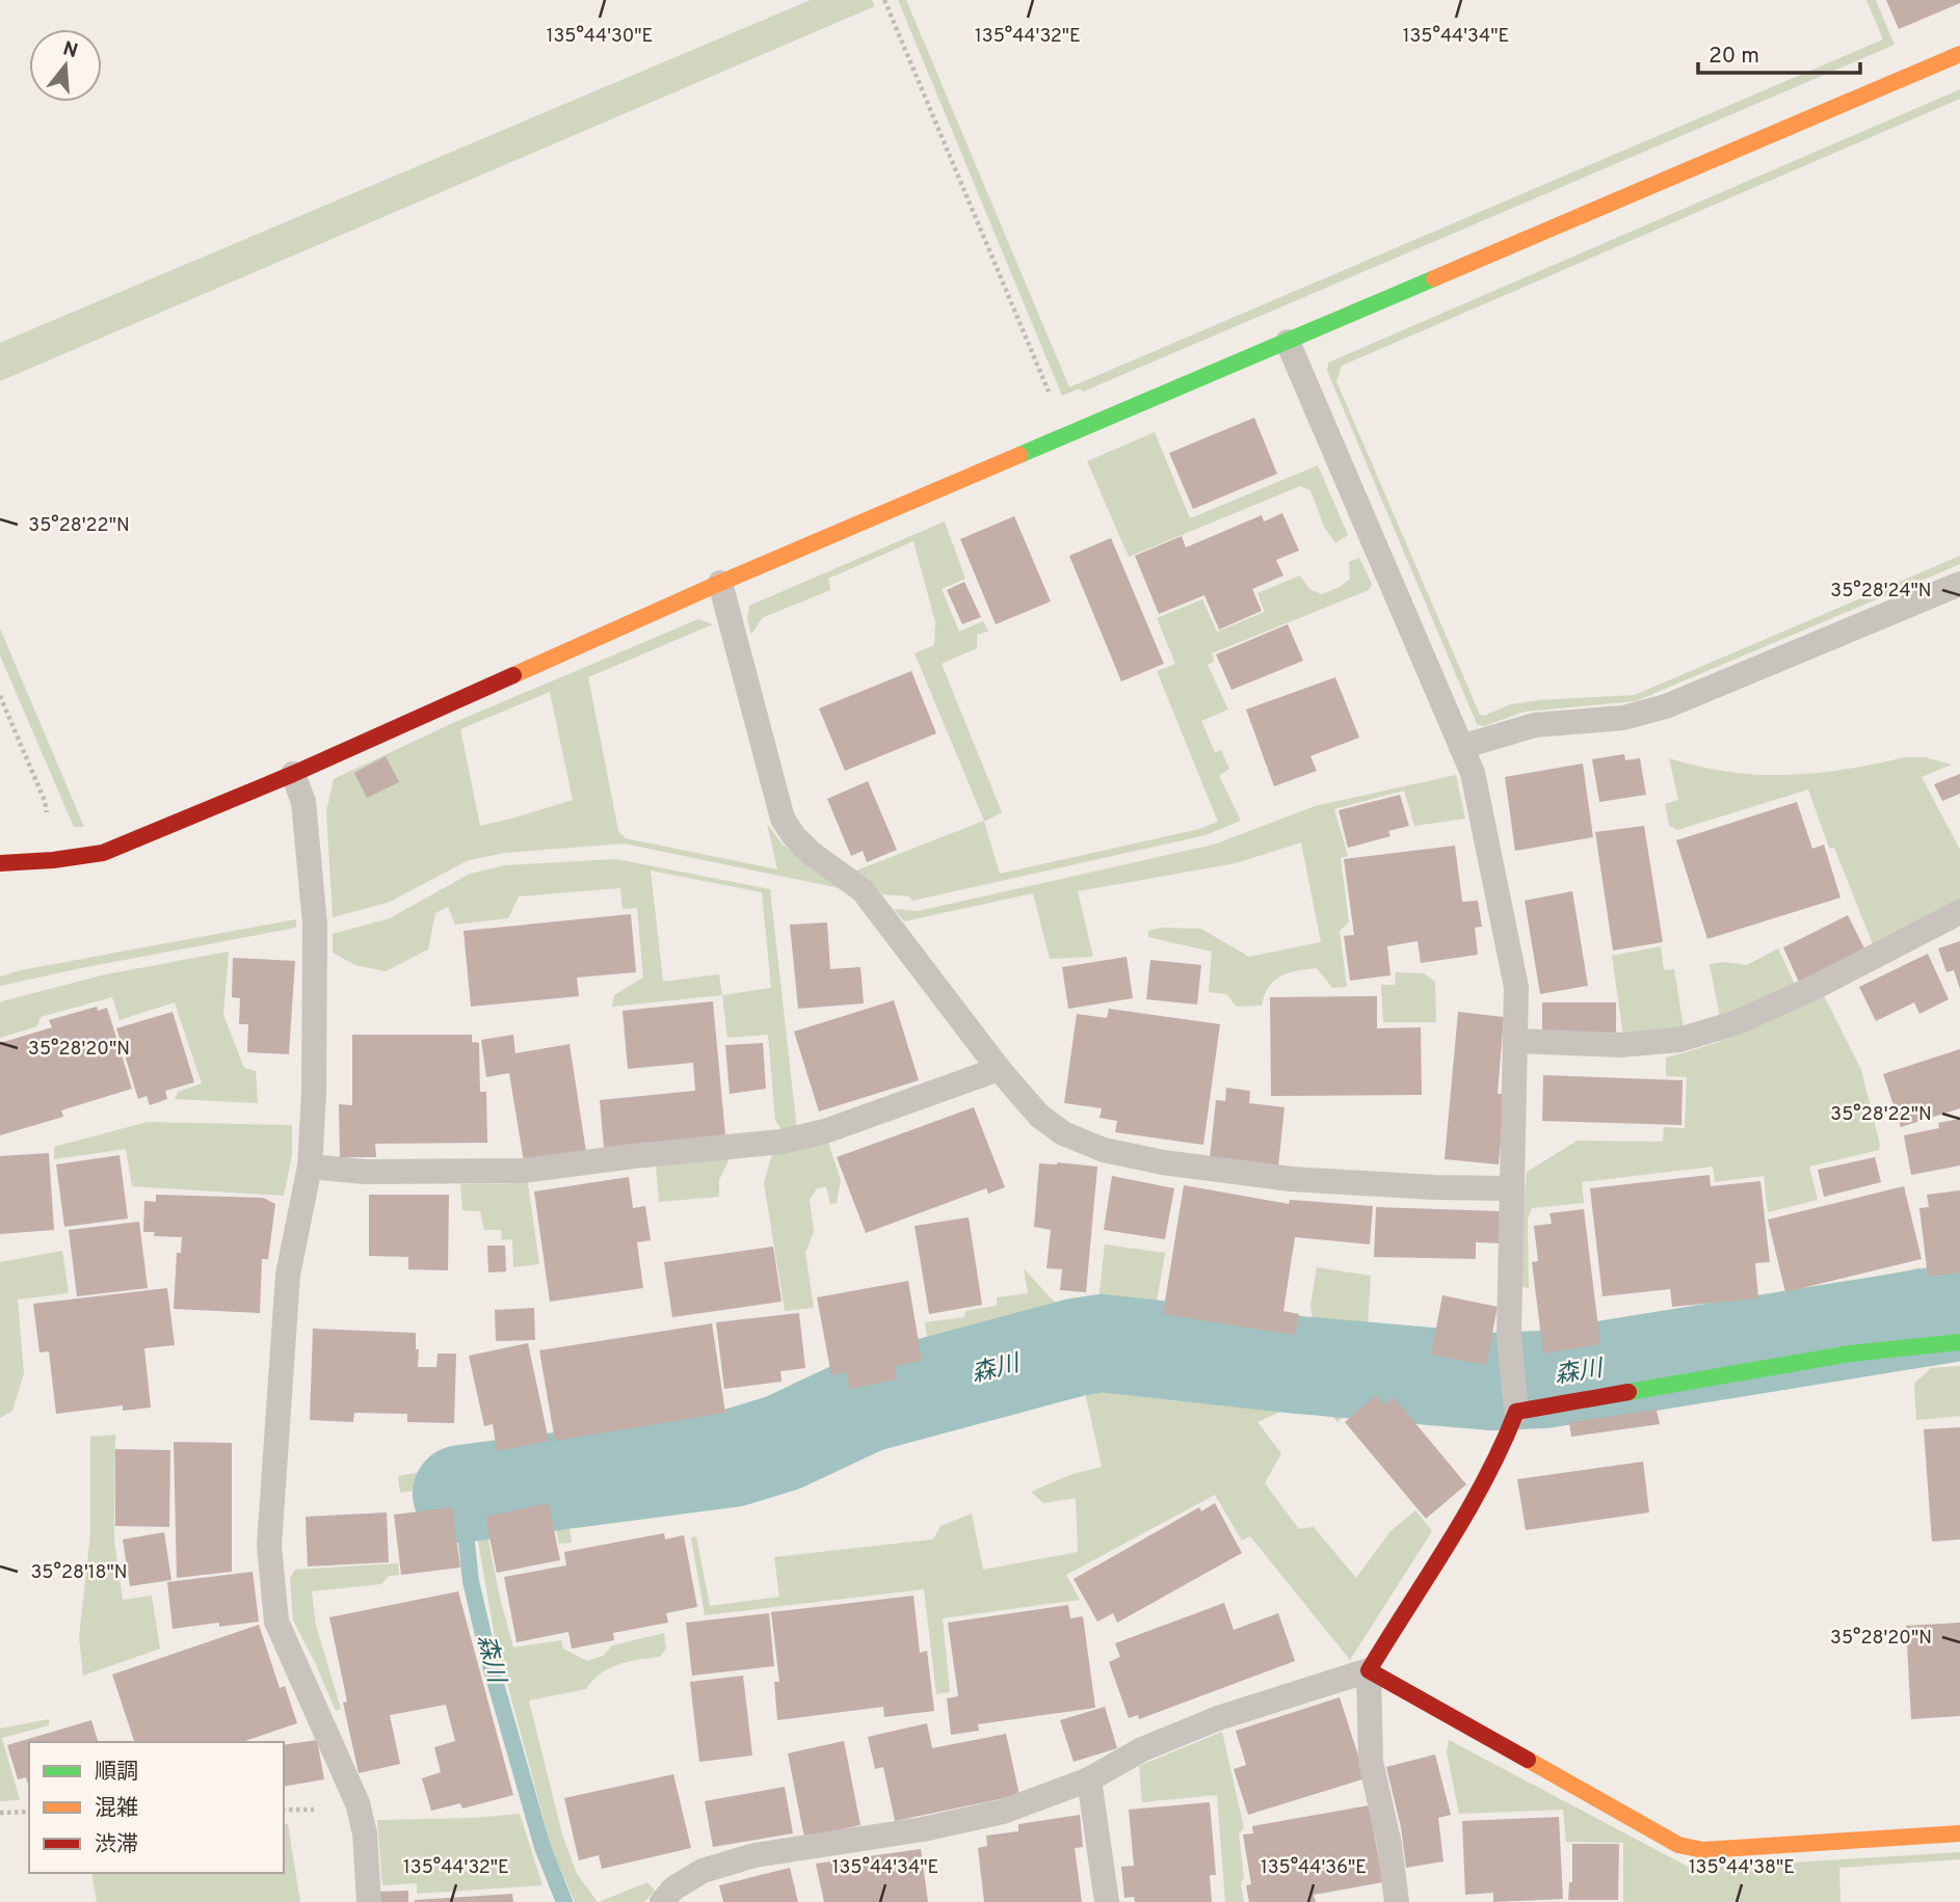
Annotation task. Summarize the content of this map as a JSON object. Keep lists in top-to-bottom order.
{
  "water": ["森川"],
  "legend": ["順調", "混雑", "渋滞"],
  "scale_bar": "20 m",
  "north": "top",
  "coordinates": [
    "135°44'30\"E",
    "135°44'32\"E",
    "135°44'34\"E",
    "35°28'22\"N",
    "35°28'24\"N",
    "35°28'20\"N",
    "35°28'18\"N",
    "135°44'36\"E",
    "135°44'38\"E"
  ]
}
